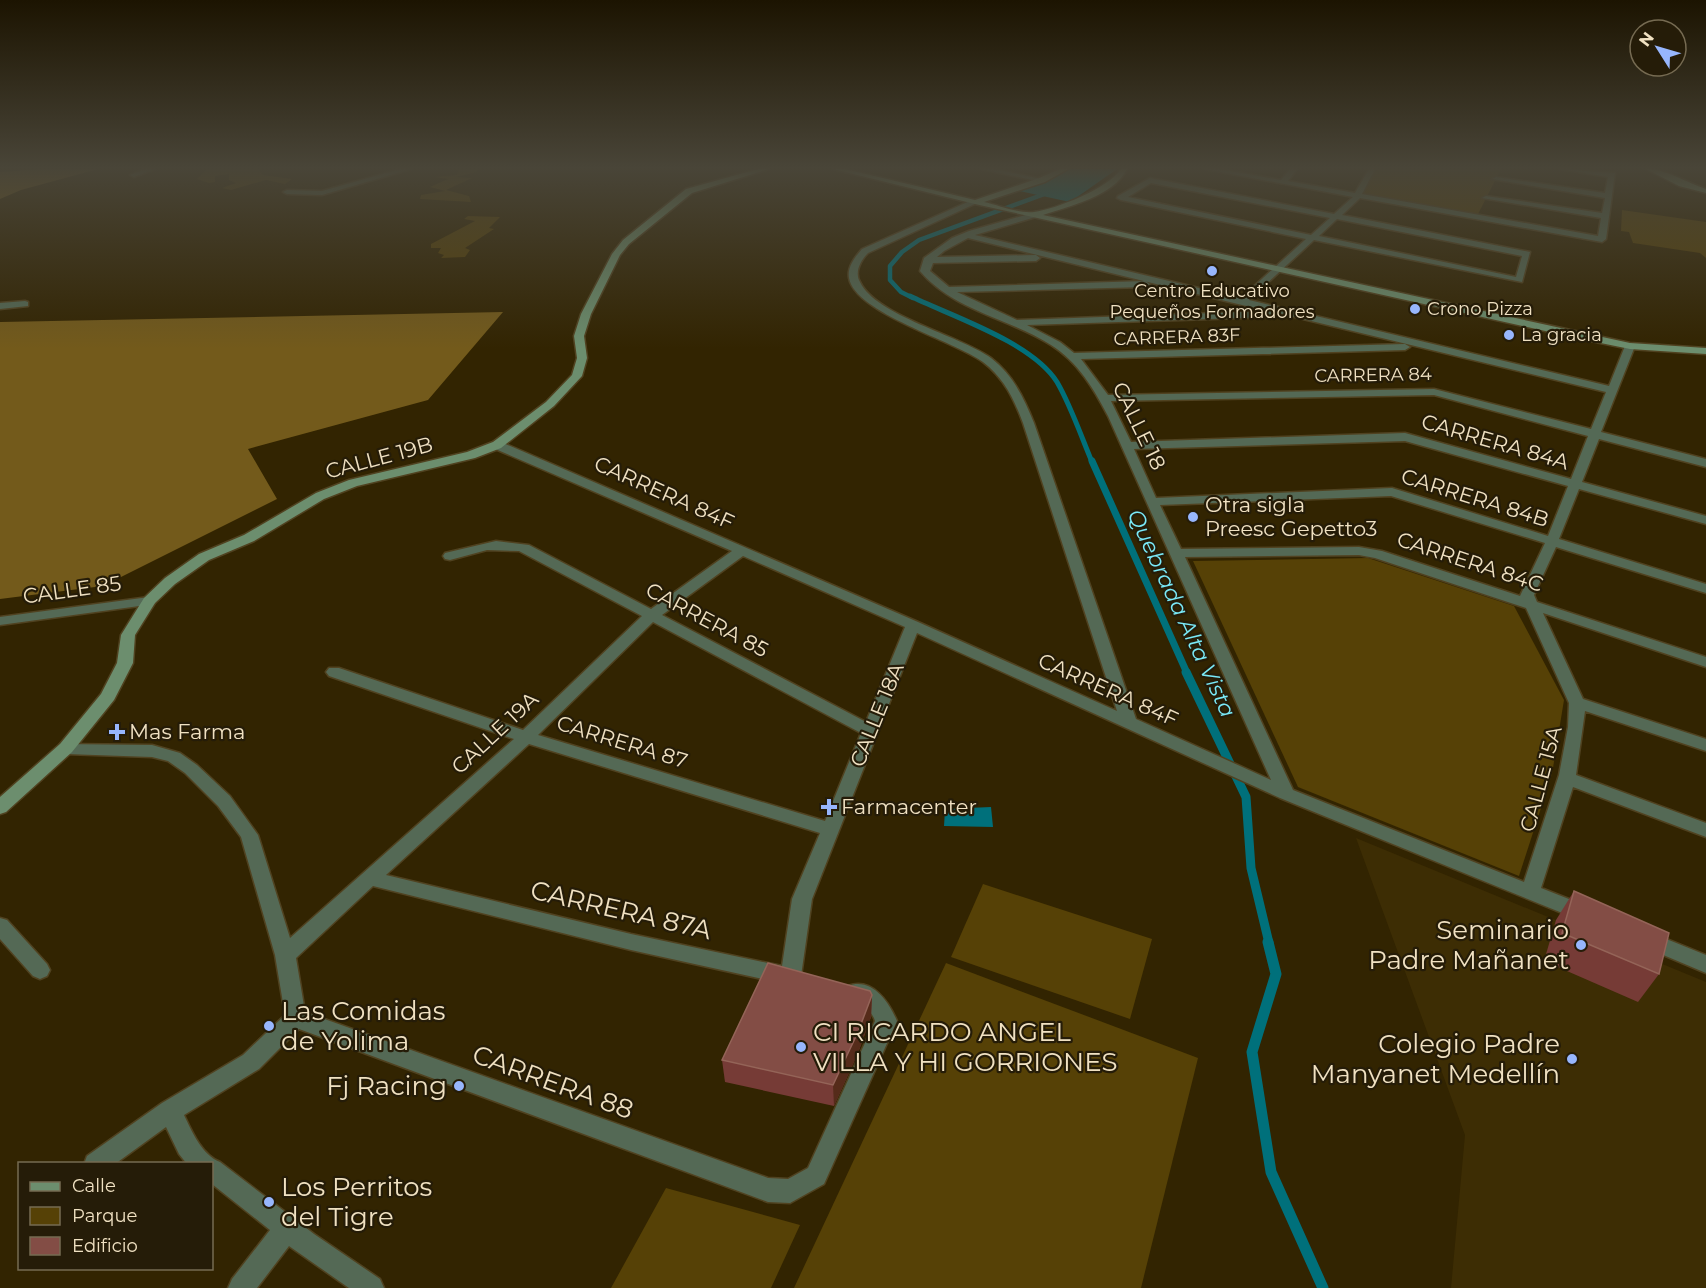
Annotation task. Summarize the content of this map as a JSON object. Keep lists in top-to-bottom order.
{
  "streets": {
    "street": [
      "CARRERA 83F",
      "CARRERA 84",
      "CALLE 18",
      "CARRERA 84A",
      "CALLE 19B",
      "CARRERA 84F",
      "CARRERA 84B",
      "CARRERA 84C",
      "CALLE 85",
      "CARRERA 85",
      "CALLE 18A",
      "CALLE 19A",
      "CARRERA 87",
      "CALLE 15A",
      "CARRERA 87A",
      "CARRERA 88"
    ]
  },
  "crossings": [
    ["CARRERA 83F", "CALLE 18"],
    ["CARRERA 84", "CALLE 18"],
    ["CALLE 18", "CARRERA 84A"],
    ["CALLE 18", "CARRERA 84F"],
    ["CALLE 18", "CARRERA 84B"],
    ["CALLE 18", "CARRERA 84C"],
    ["CALLE 19B", "CARRERA 84F"],
    ["CALLE 19B", "CALLE 85"],
    ["CARRERA 84F", "CALLE 18A"],
    ["CARRERA 84F", "CALLE 19A"],
    ["CARRERA 84F", "CALLE 15A"],
    ["CARRERA 84C", "CALLE 15A"],
    ["CARRERA 85", "CALLE 18A"],
    ["CARRERA 85", "CALLE 19A"],
    ["CALLE 18A", "CARRERA 87"],
    ["CALLE 18A", "CARRERA 87A"],
    ["CALLE 19A", "CARRERA 87"],
    ["CALLE 19A", "CARRERA 87A"]
  ],
  "water": ["Quebrada Alta Vista"],
  "places": {
    "other": [
      "Centro Educativo Pequeños Formadores",
      "Crono Pizza",
      "La gracia",
      "Otra sigla Preesc Gepetto3",
      "Seminario Padre Mañanet",
      "Las Comidas de Yolima",
      "CI RICARDO ANGEL VILLA Y HI GORRIONES",
      "Colegio Padre Manyanet Medellín",
      "Fj Racing",
      "Los Perritos del Tigre"
    ],
    "health": ["Mas Farma", "Farmacenter"]
  },
  "legend": ["Calle", "Parque", "Edificio"],
  "north": "top left"
}
